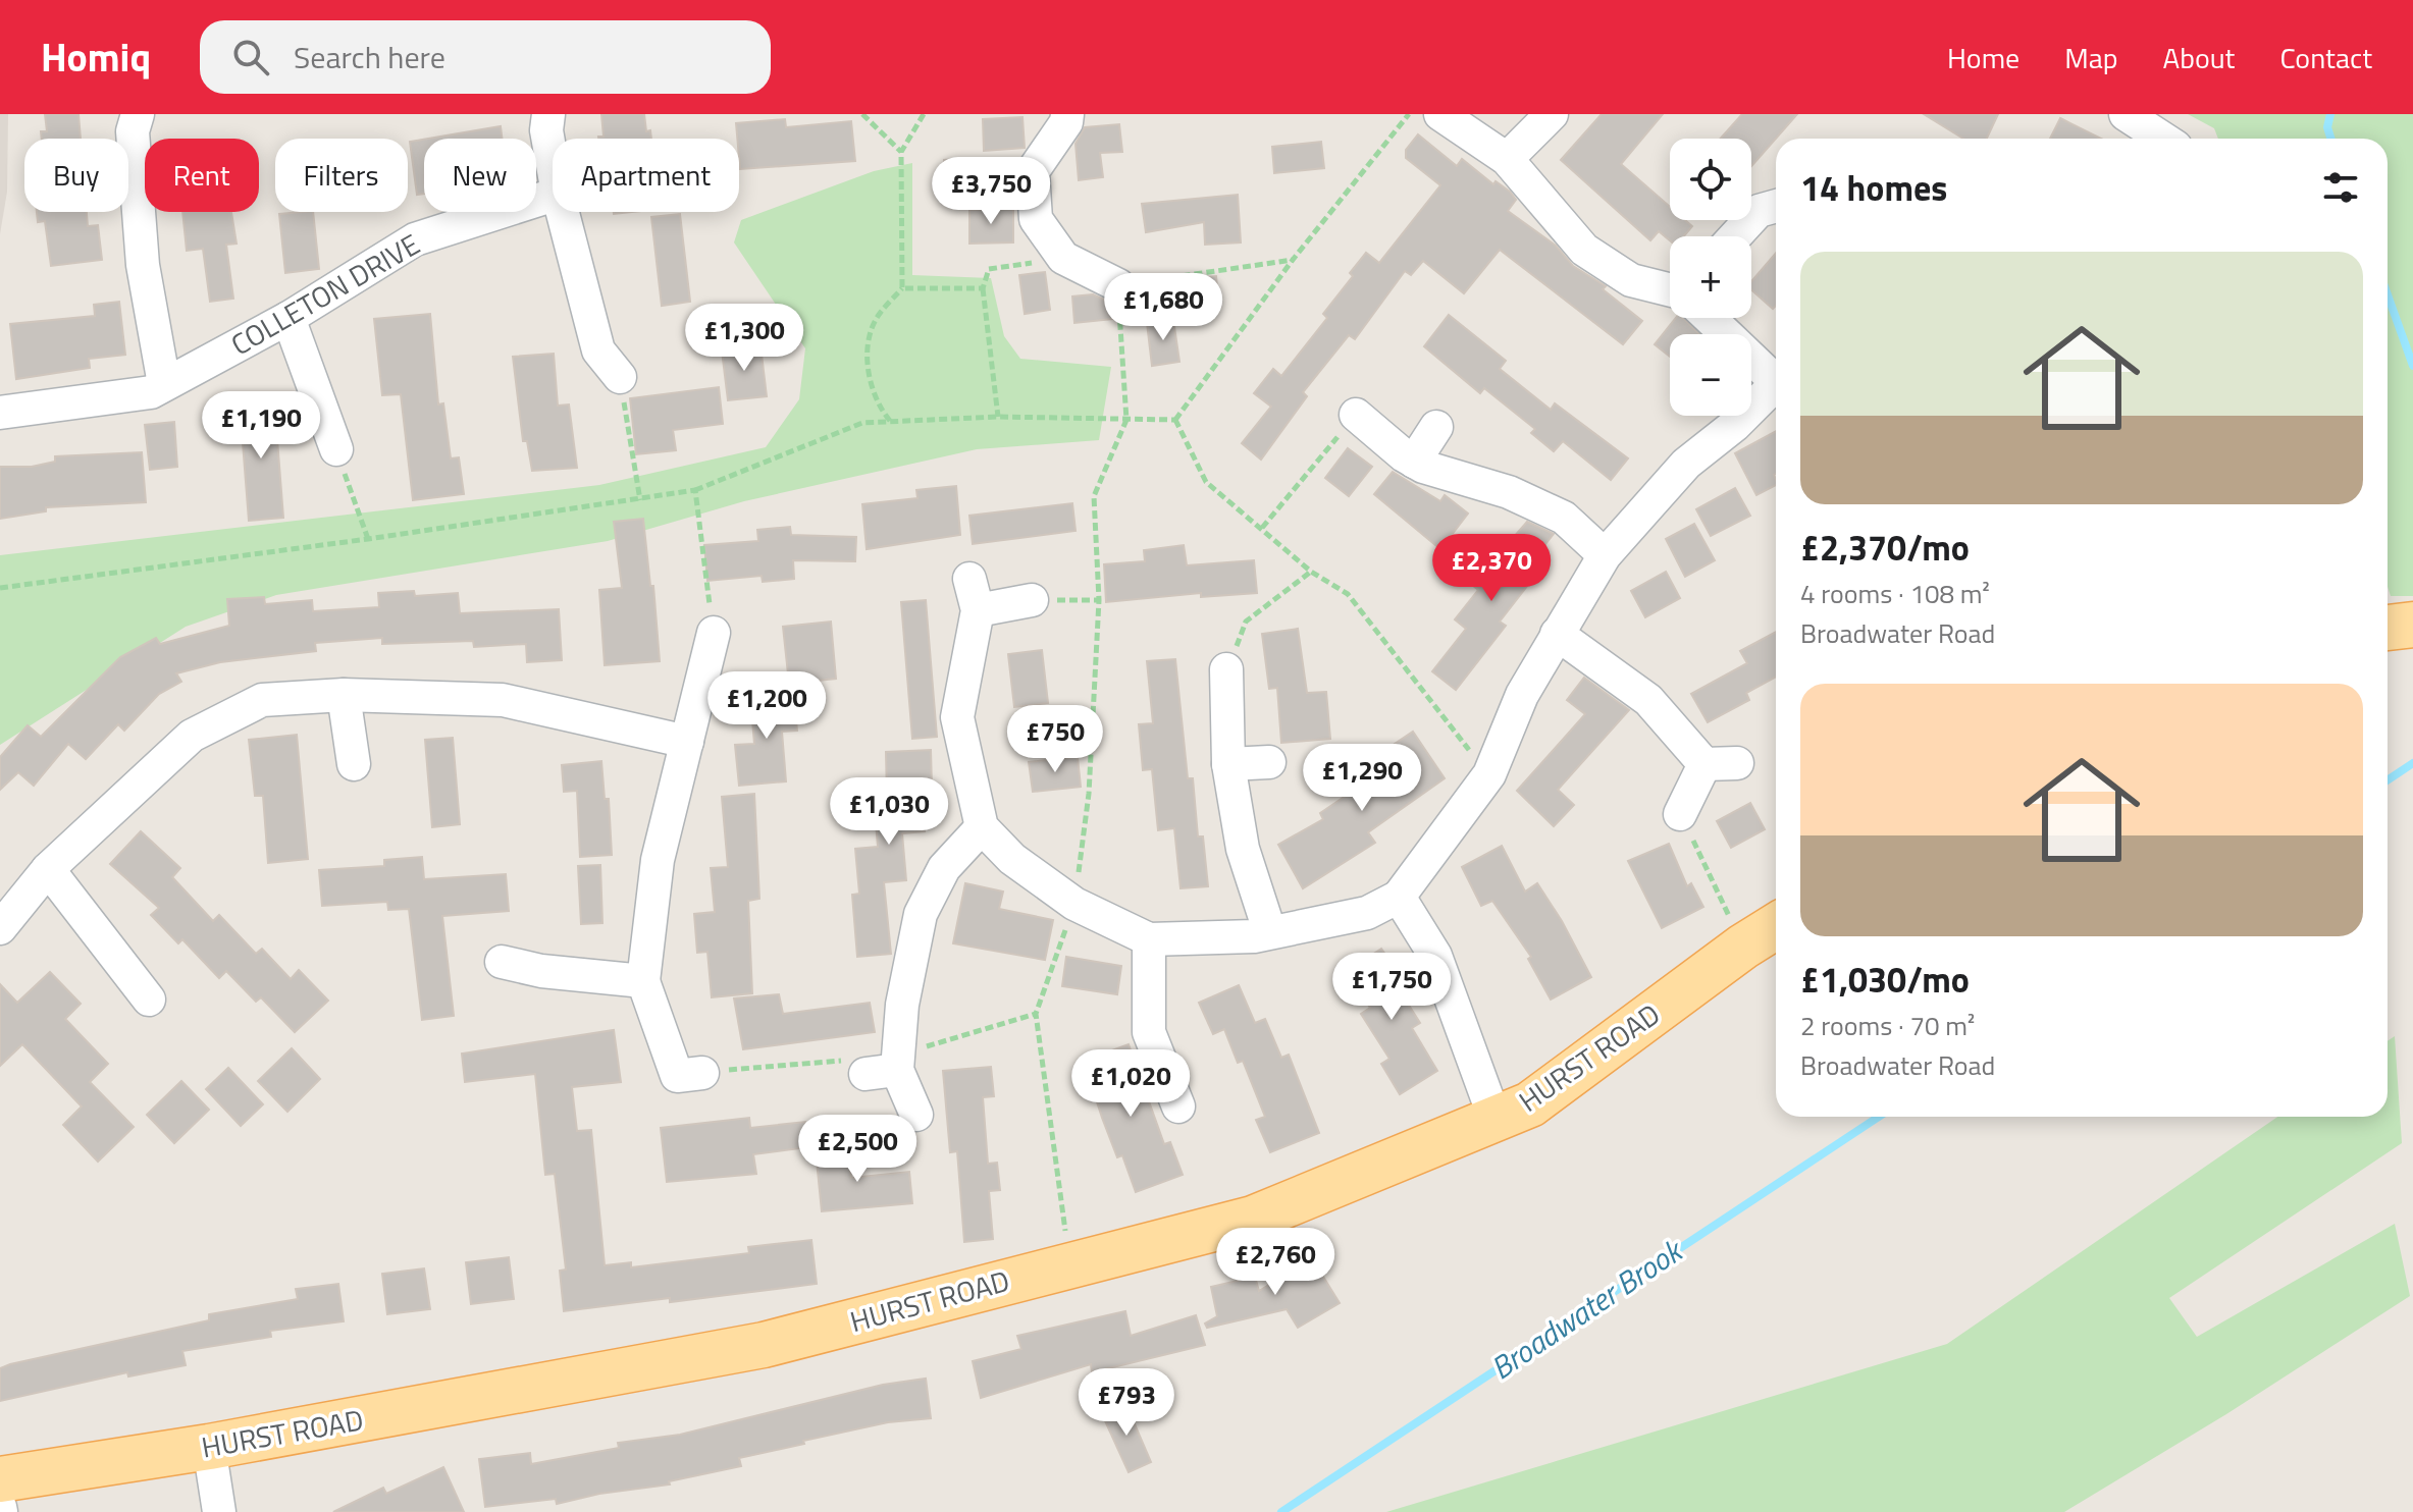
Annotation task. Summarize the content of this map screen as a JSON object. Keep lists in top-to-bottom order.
{
  "streets": {
    "main road": ["HURST ROAD"],
    "street": ["COLLETON DRIVE"]
  },
  "water": ["Broadwater Brook"],
  "page": {
    "header": "Homiq",
    "search": "Search here",
    "nav": [
      "Home",
      "Map",
      "About",
      "Contact"
    ],
    "map_buttons": ["+", "−"],
    "chip": [
      "Buy",
      "Rent",
      "Filters",
      "New",
      "Apartment"
    ],
    "heading": "14 homes",
    "price": [
      "£3,750",
      "£1,680",
      "£1,300",
      "£1,190",
      "£2,370",
      "£1,200",
      "£750",
      "£1,290",
      "£1,030",
      "£1,750",
      "£1,020",
      "£2,500",
      "£2,760",
      "£793"
    ],
    "list": [
      {
        "name": "£2,370/mo",
        "note": "4 rooms · 108 m² · Broadwater Road"
      },
      {
        "name": "£1,030/mo",
        "note": "2 rooms · 70 m² · Broadwater Road"
      }
    ]
  }
}
